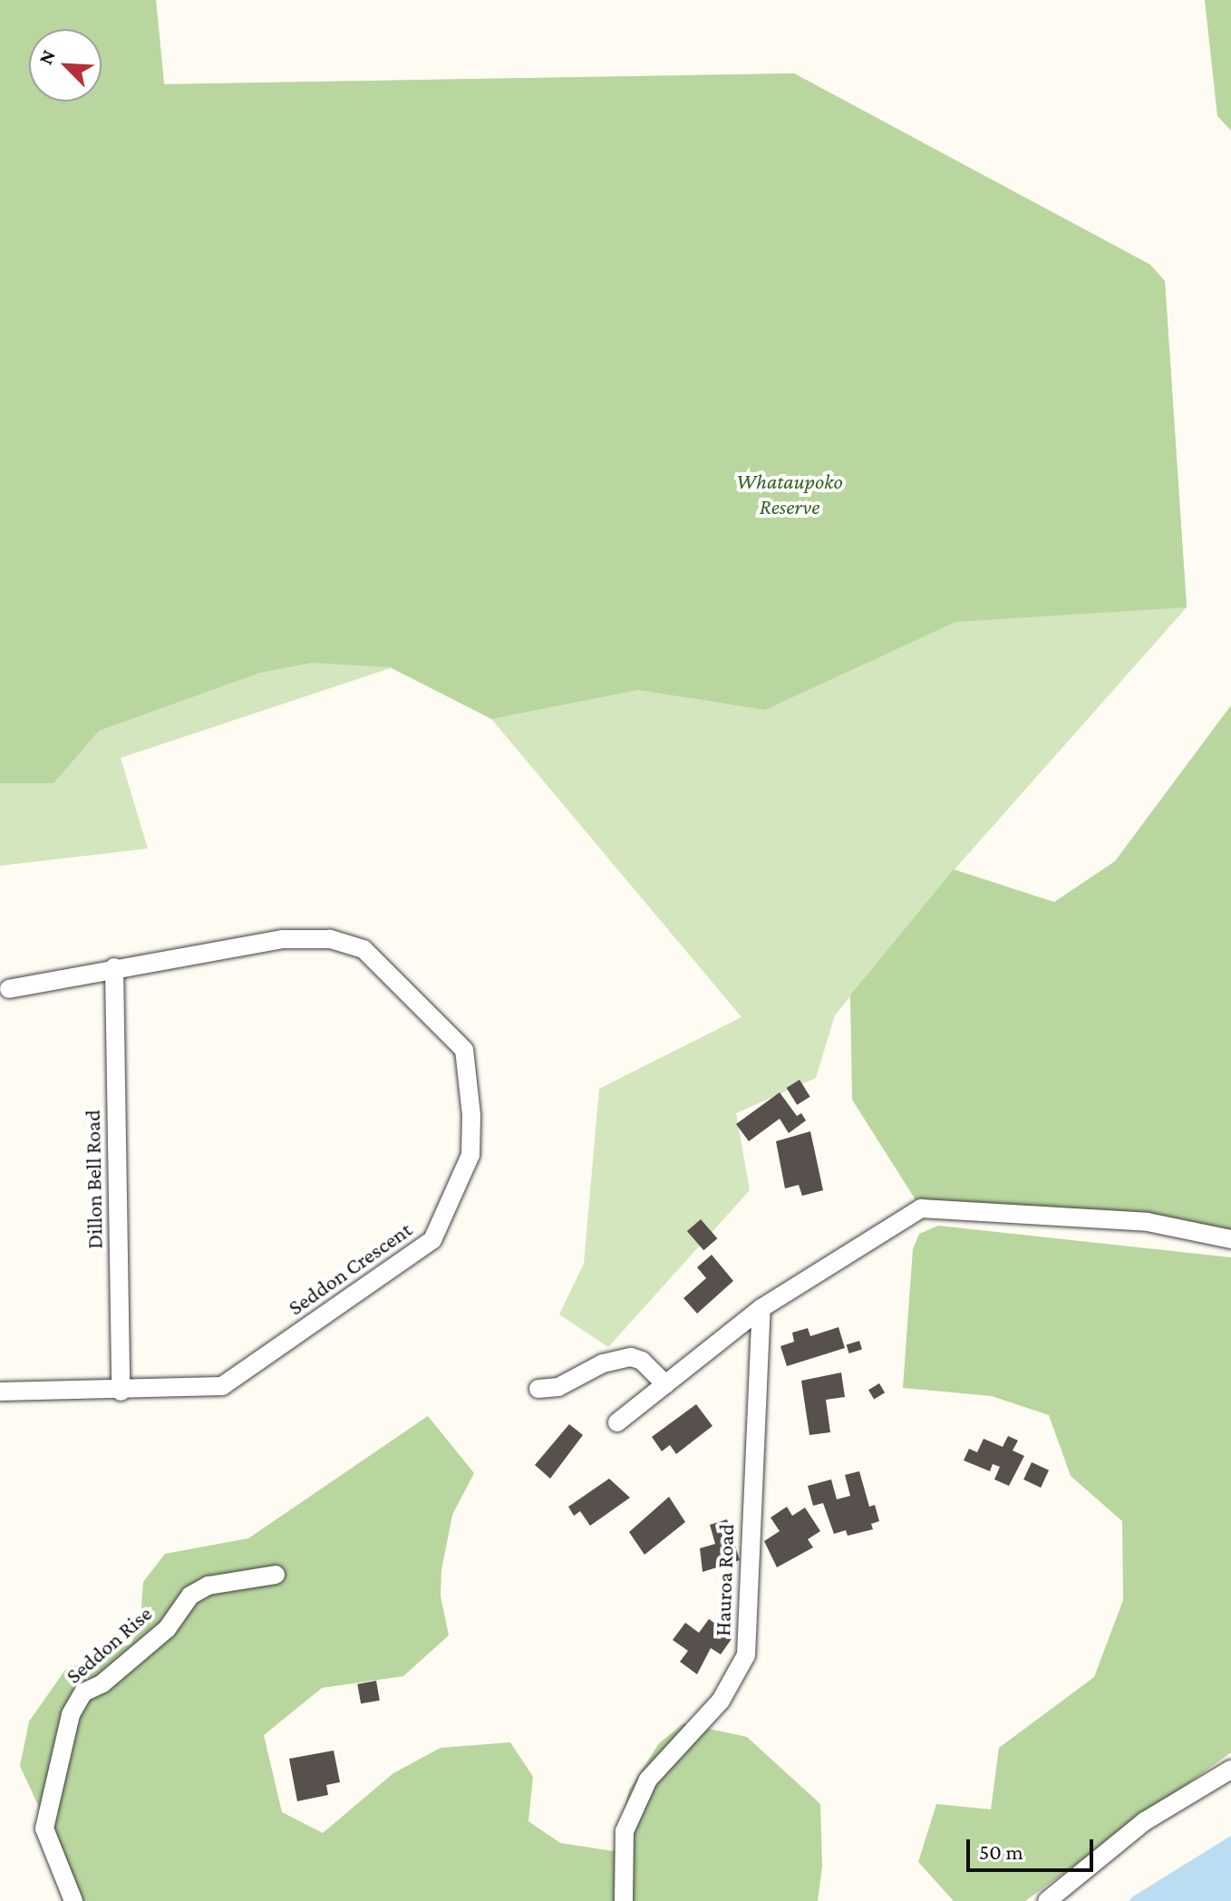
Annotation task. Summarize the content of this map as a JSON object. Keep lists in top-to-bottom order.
{
  "streets": {
    "street": [
      "Dillon Bell Road",
      "Seddon Crescent",
      "Hauroa Road",
      "Seddon Rise"
    ]
  },
  "crossings": [
    ["Dillon Bell Road", "Seddon Crescent"]
  ],
  "parks": ["Whataupoko Reserve"],
  "scale_bar": "50 m",
  "north": "top left"
}
